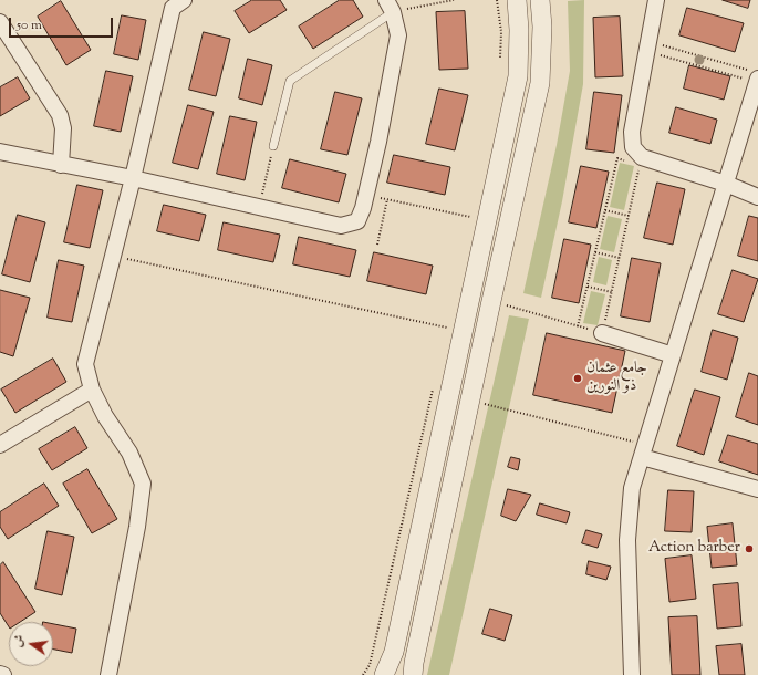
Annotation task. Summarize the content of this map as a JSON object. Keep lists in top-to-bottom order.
{
  "places": ["جامع عثمان ذو النورين", "Action barber"],
  "scale_bar": "50 m",
  "north": "left"
}
